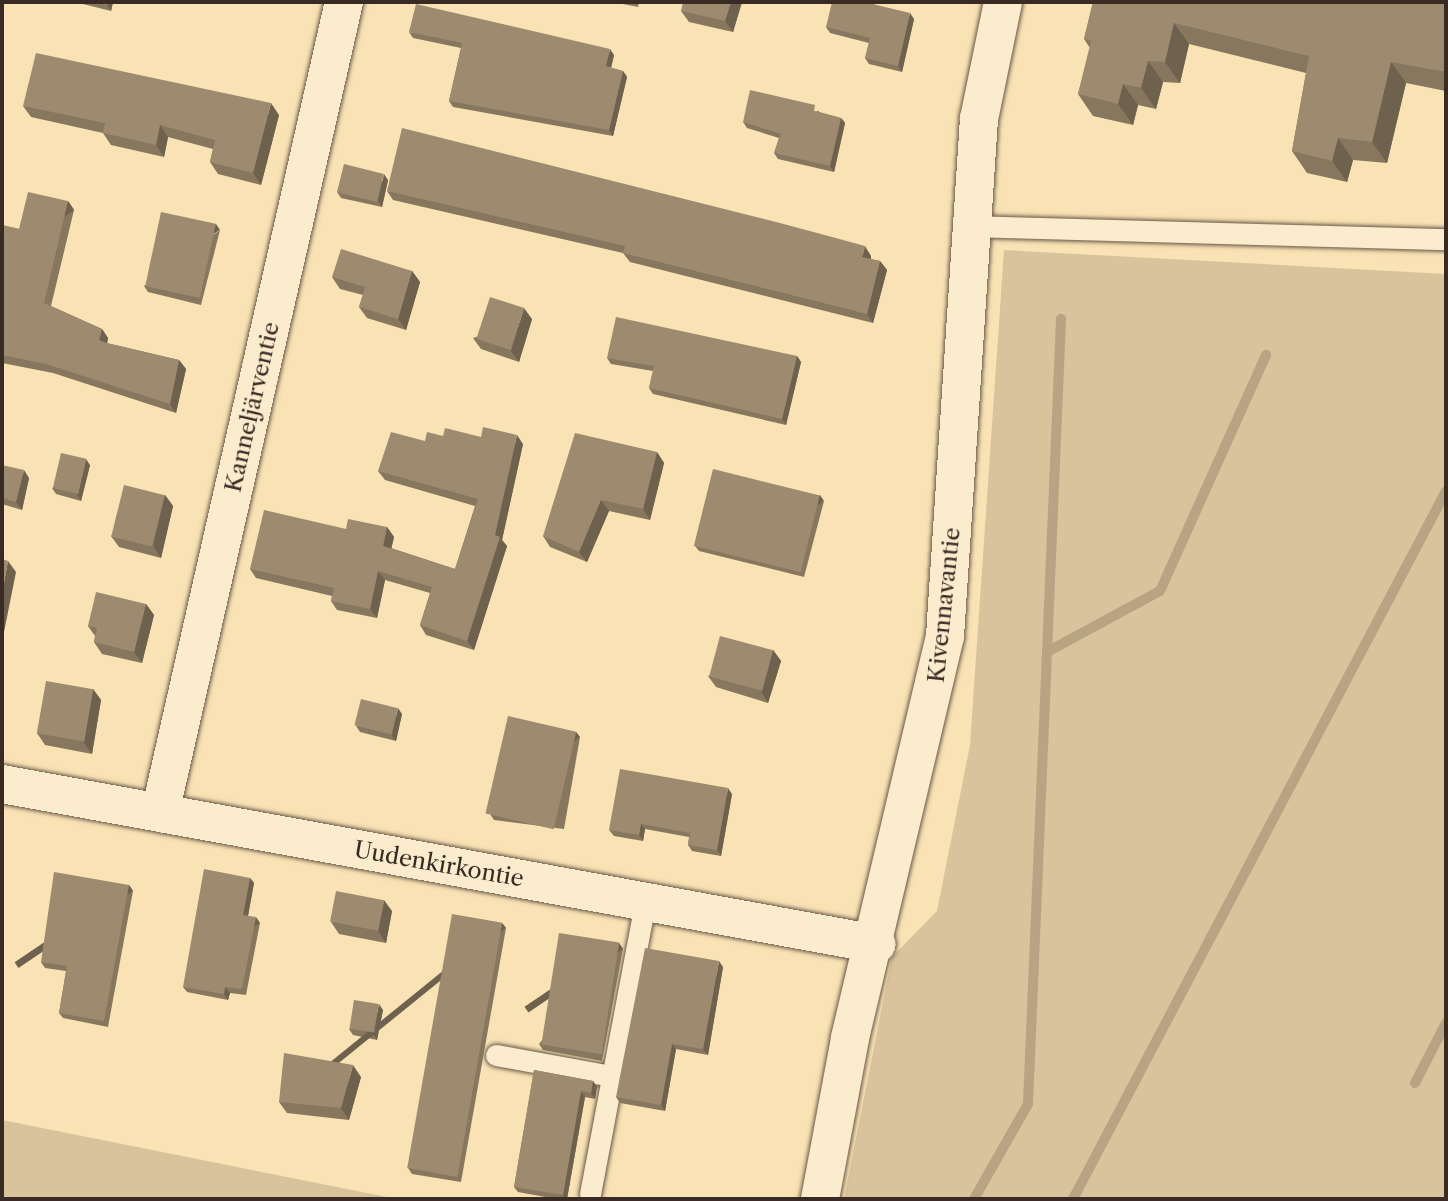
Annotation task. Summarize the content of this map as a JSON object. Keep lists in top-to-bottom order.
{
  "streets": {
    "street": ["Kanneljärventie", "Kivennavantie", "Uudenkirkontie"]
  },
  "crossings": [
    ["Kanneljärventie", "Uudenkirkontie"],
    ["Kivennavantie", "Uudenkirkontie"]
  ]
}
